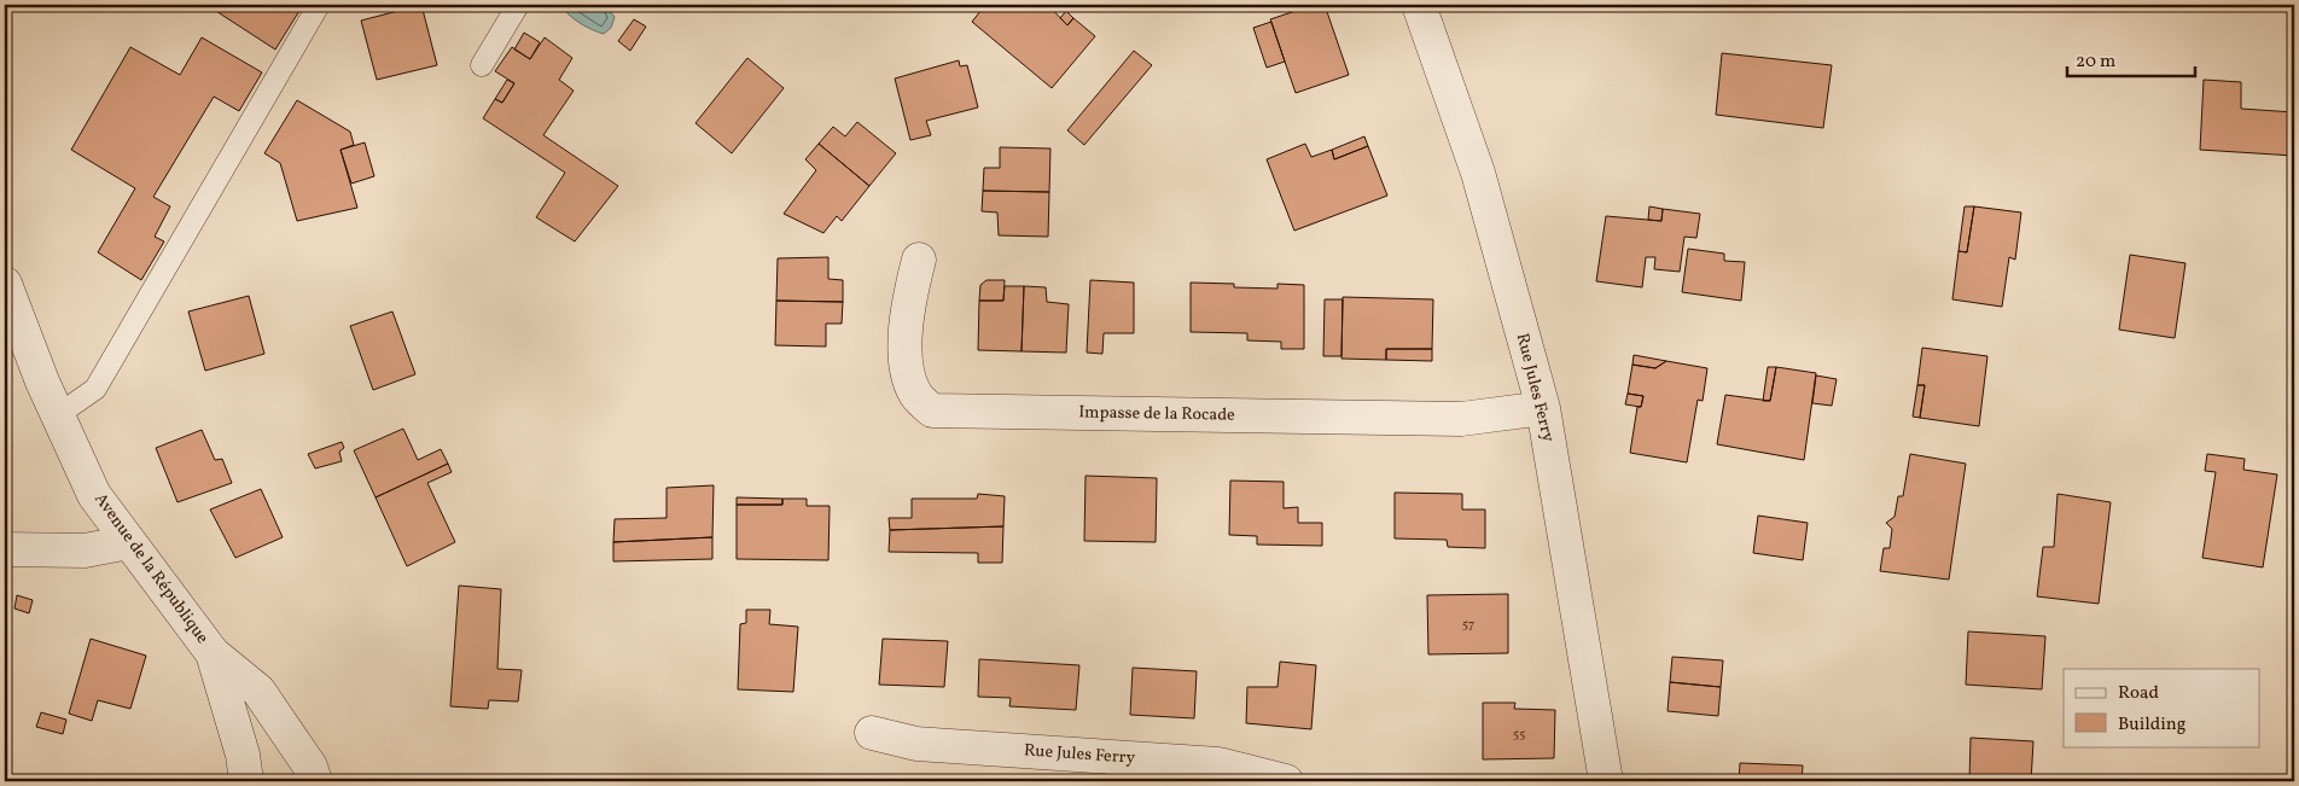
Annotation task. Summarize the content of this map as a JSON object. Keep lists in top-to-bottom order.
{
  "streets": {
    "street": ["Rue Jules Ferry", "Impasse de la Rocade", "Avenue de la République"]
  },
  "crossings": [
    ["Rue Jules Ferry", "Impasse de la Rocade"]
  ],
  "house_numbers": ["57", "55"],
  "legend": ["Road", "Building"],
  "scale_bar": "20 m"
}
